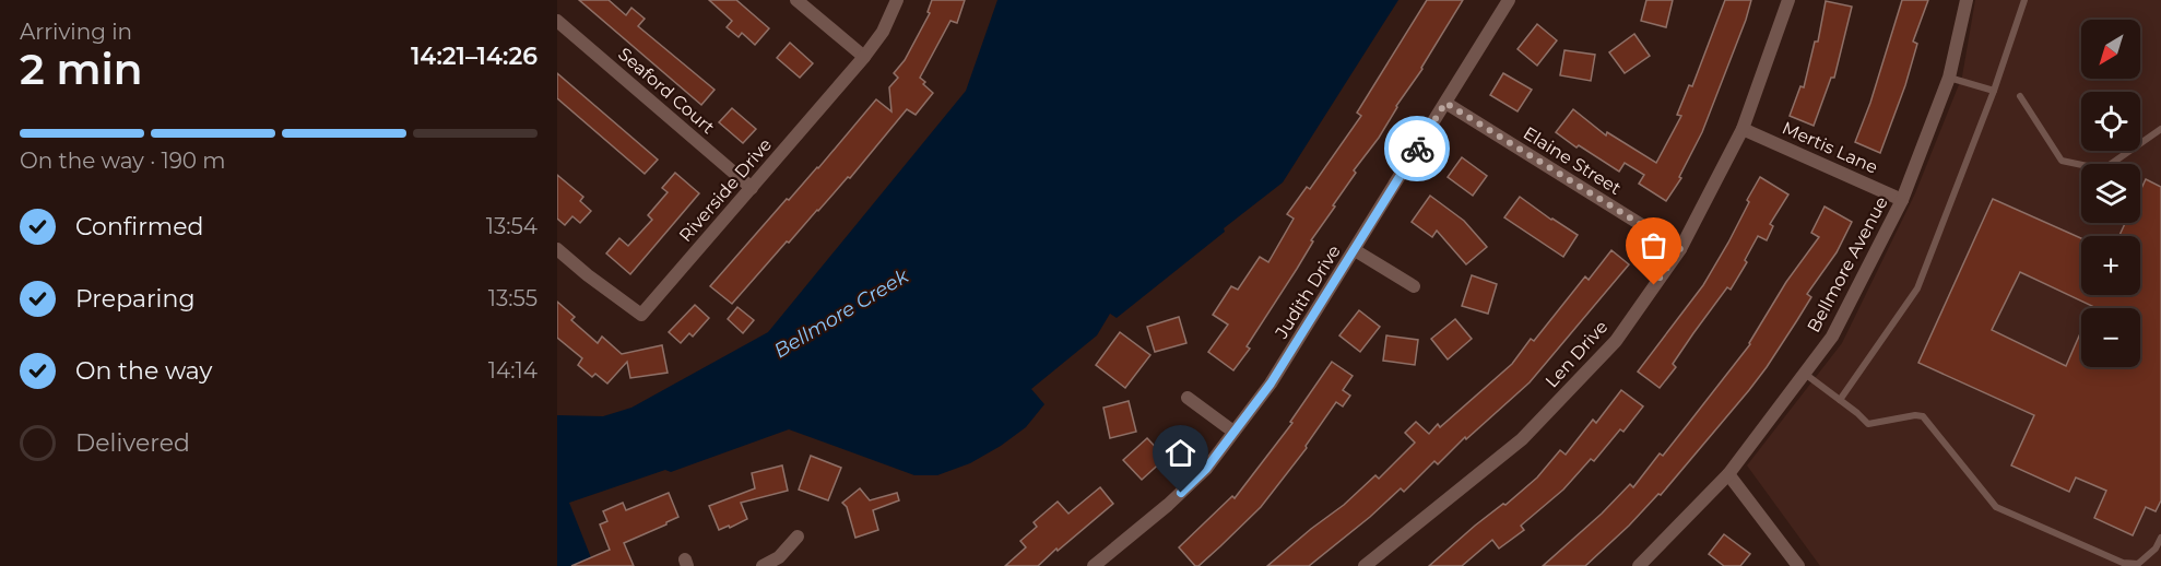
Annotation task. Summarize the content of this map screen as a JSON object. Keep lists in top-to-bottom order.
{
  "streets": {
    "street": [
      "Seaford Court",
      "Mertis Lane",
      "Elaine Street",
      "Riverside Drive",
      "Bellmore Avenue",
      "Judith Drive",
      "Len Drive"
    ]
  },
  "crossings": [
    ["Seaford Court", "Riverside Drive"],
    ["Mertis Lane", "Bellmore Avenue"],
    ["Mertis Lane", "Len Drive"],
    ["Elaine Street", "Judith Drive"],
    ["Elaine Street", "Len Drive"]
  ],
  "water": ["Bellmore Creek"],
  "north": "bottom left",
  "page": {
    "heading": ["2 min", "Arriving in", "14:21–14:26"],
    "map_buttons": ["+", "−"],
    "bar": "On the way · 190 m",
    "list": [
      ["Confirmed", "13:54"],
      ["Preparing", "13:55"],
      ["On the way", "14:14"],
      "Delivered"
    ]
  }
}
